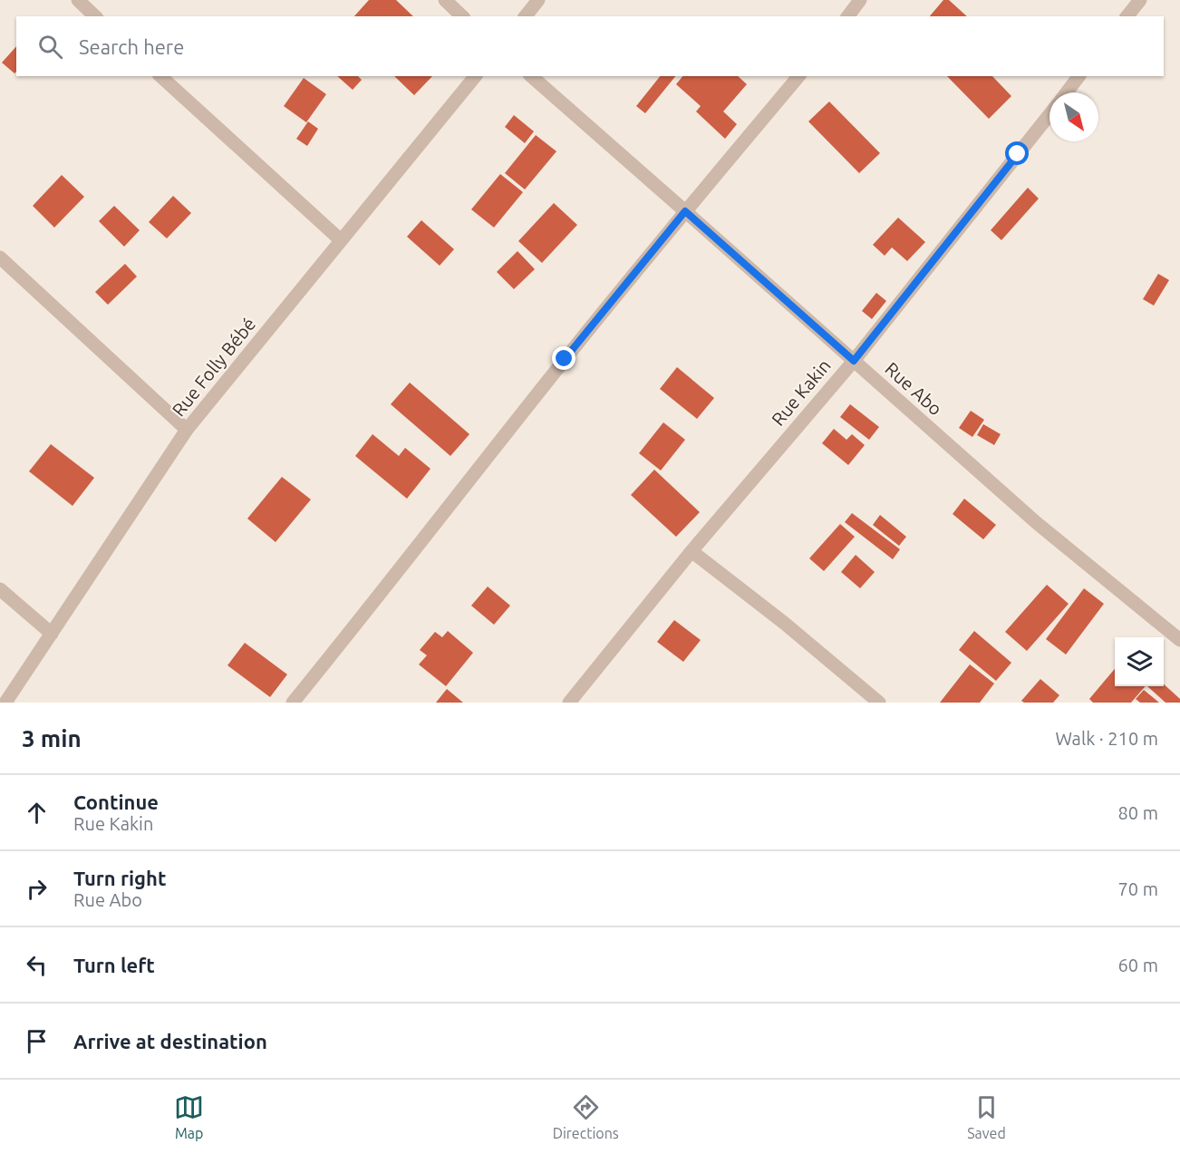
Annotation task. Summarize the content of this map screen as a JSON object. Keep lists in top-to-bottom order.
{
  "streets": {
    "street": ["Rue Folly Bébé", "Rue Abo", "Rue Kakin"]
  },
  "crossings": [
    ["Rue Abo", "Rue Kakin"]
  ],
  "north": "bottom right",
  "page": {
    "search": "Search here",
    "heading": ["3 min", "Walk · 210 m"],
    "list": [
      ["Continue", "Rue Kakin", "80 m"],
      ["Turn right", "Rue Abo", "70 m"],
      ["Turn left", "60 m"],
      "Arrive at destination"
    ],
    "nav": ["Map", "Directions", "Saved"]
  }
}
